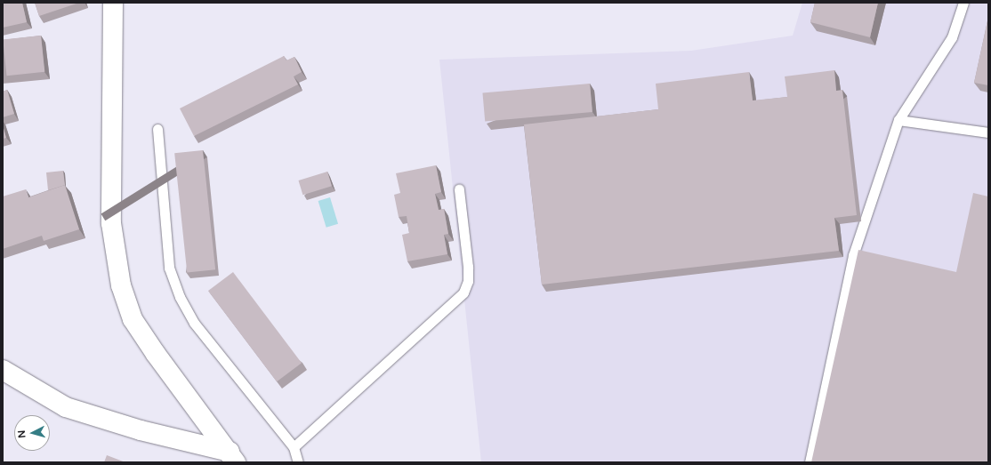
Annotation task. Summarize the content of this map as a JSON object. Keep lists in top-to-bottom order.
{
  "north": "left"
}
